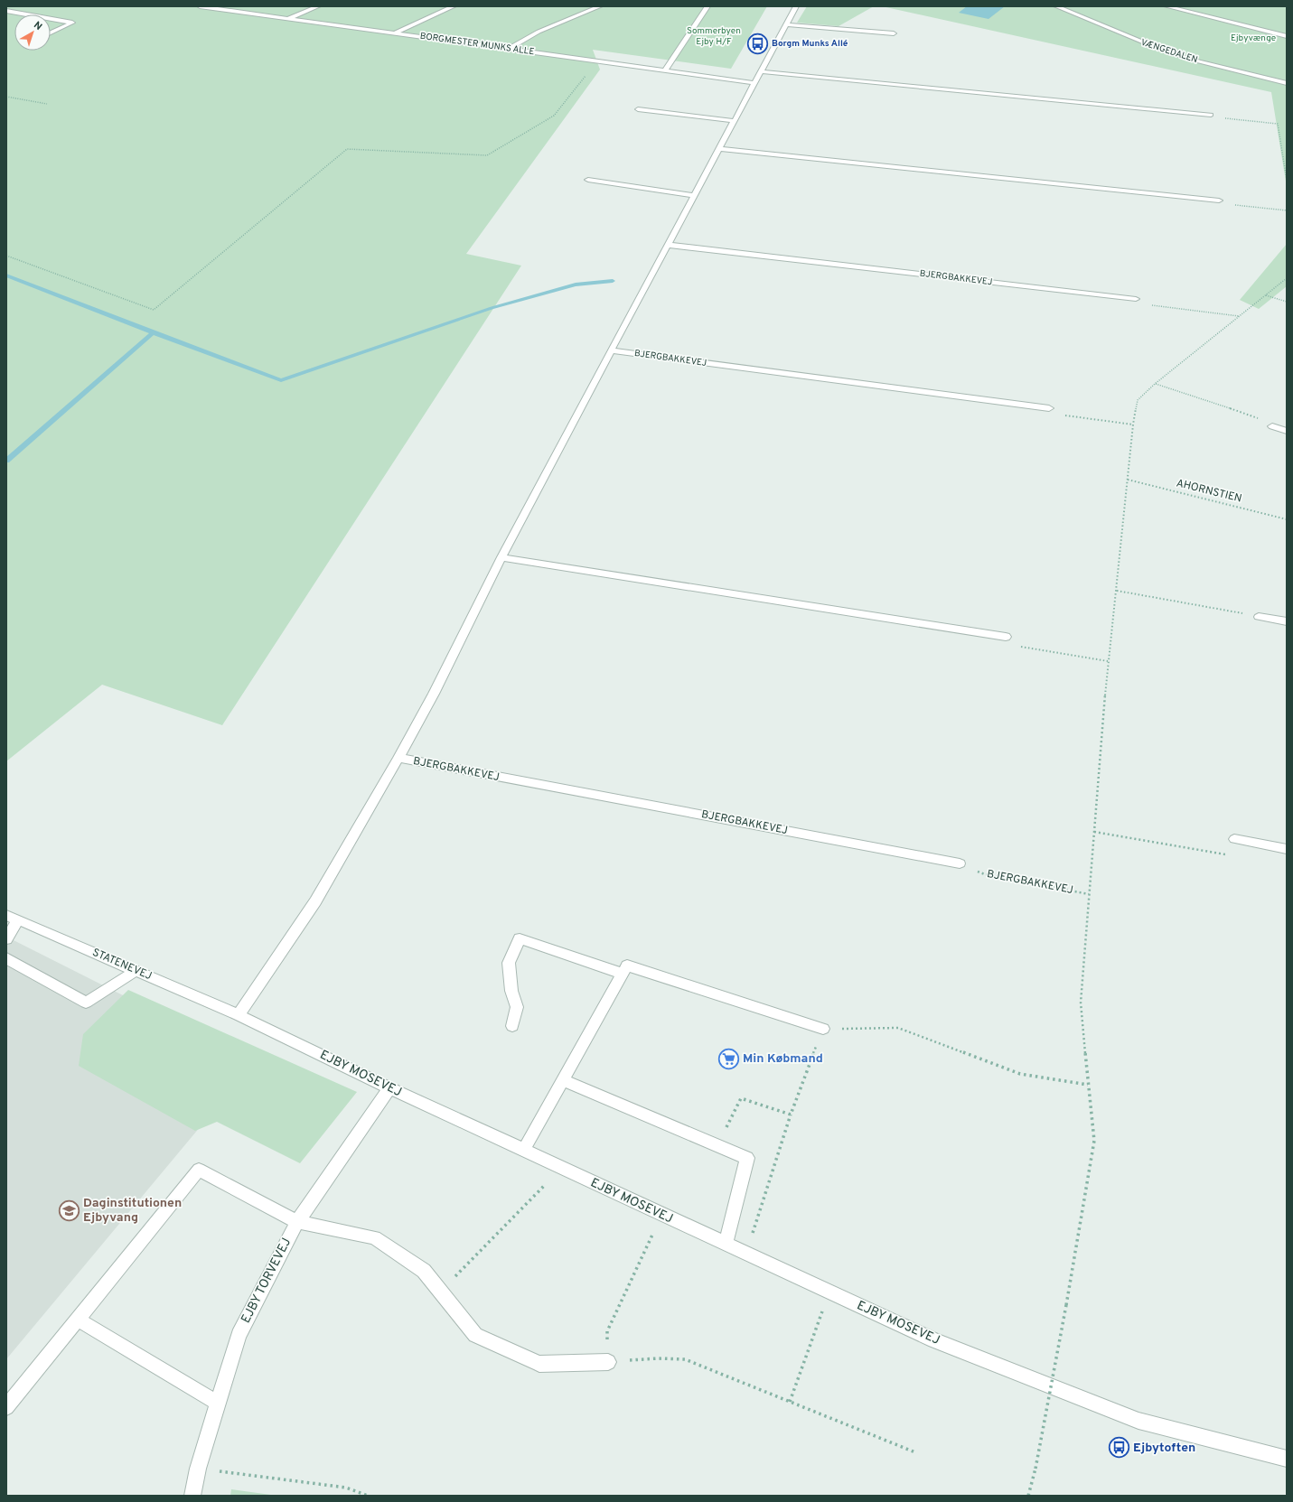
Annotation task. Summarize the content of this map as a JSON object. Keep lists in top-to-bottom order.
{
  "streets": {
    "street": [
      "BORGMESTER MUNKS ALLE",
      "VÆNGEDALEN",
      "BJERGBAKKEVEJ",
      "STATENEVEJ",
      "EJBY MOSEVEJ",
      "EJBY TORVEVEJ"
    ],
    "path": ["AHORNSTIEN"]
  },
  "crossings": [
    ["BORGMESTER MUNKS ALLE", "BJERGBAKKEVEJ"],
    ["BJERGBAKKEVEJ", "STATENEVEJ"],
    ["BJERGBAKKEVEJ", "EJBY MOSEVEJ"],
    ["STATENEVEJ", "EJBY MOSEVEJ"],
    ["EJBY MOSEVEJ", "EJBY TORVEVEJ"]
  ],
  "parks": ["Sommerbyen Ejby H/F", "Ejbyvænge"],
  "places": {
    "bus stop": ["Borgm Munks Allé", "Ejbytoften"],
    "supermarket": ["Min Købmand"],
    "school or university": ["Daginstitutionen Ejbyvang"]
  },
  "north": "top right"
}
